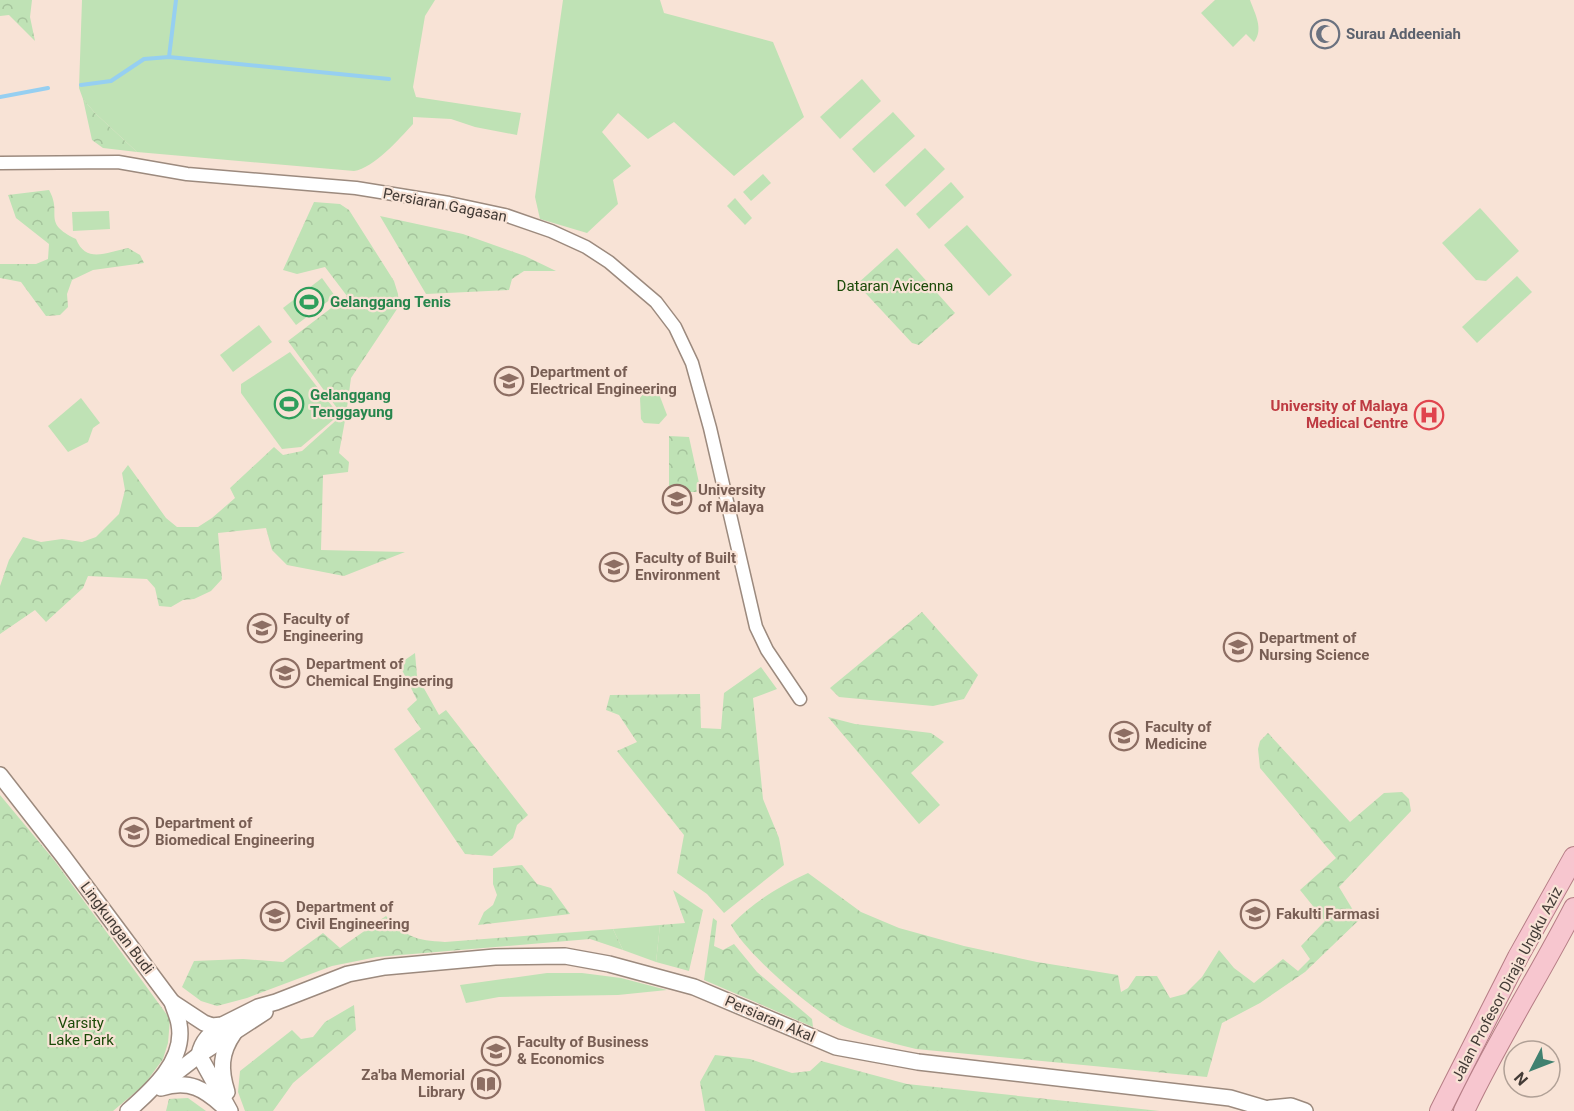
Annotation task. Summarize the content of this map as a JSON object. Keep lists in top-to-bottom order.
{
  "streets": {
    "main road": ["Jalan Profesor Diraja Ungku Aziz"],
    "street": ["Persiaran Gagasan", "Lingkungan Budi", "Persiaran Akal"]
  },
  "crossings": [
    ["Lingkungan Budi", "Persiaran Akal"]
  ],
  "parks": ["Dataran Avicenna", "Varsity Lake Park"],
  "places": {
    "mosque": ["Surau Addeeniah"],
    "sports": ["Gelanggang Tenis", "Gelanggang Tenggayung"],
    "school or university": [
      "Department of Electrical Engineering",
      "University of Malaya",
      "Faculty of Built Environment",
      "Faculty of Engineering",
      "Department of Nursing Science",
      "Department of Chemical Engineering",
      "Faculty of Medicine",
      "Department of Biomedical Engineering",
      "Fakulti Farmasi",
      "Department of Civil Engineering",
      "Faculty of Business & Economics"
    ],
    "hospital": ["University of Malaya Medical Centre"],
    "library": ["Za'ba Memorial Library"]
  },
  "north": "bottom left"
}
